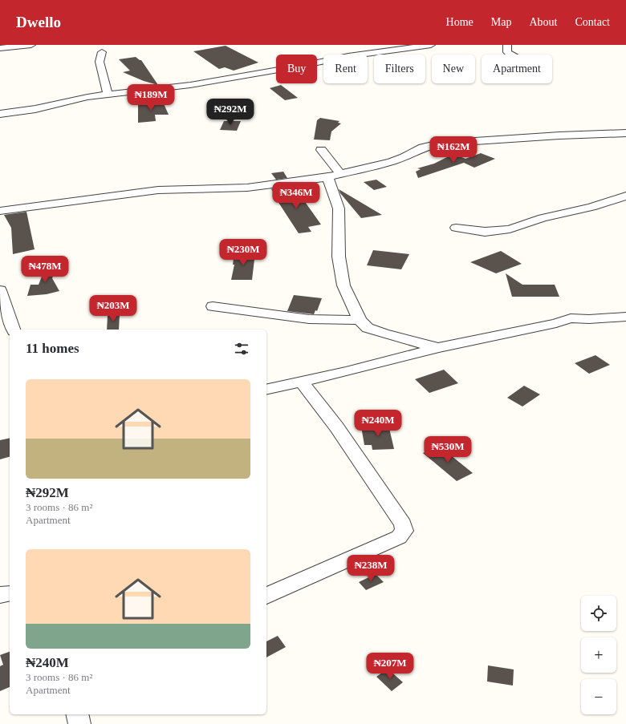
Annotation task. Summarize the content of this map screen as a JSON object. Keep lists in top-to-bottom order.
{
  "page": {
    "header": "Dwello",
    "nav": [
      "Home",
      "Map",
      "About",
      "Contact"
    ],
    "chip": [
      "Buy",
      "Rent",
      "Filters",
      "New",
      "Apartment"
    ],
    "price": [
      "₦189M",
      "₦292M",
      "₦162M",
      "₦346M",
      "₦230M",
      "₦478M",
      "₦203M",
      "₦240M",
      "₦530M",
      "₦238M",
      "₦207M"
    ],
    "heading": "11 homes",
    "list": [
      {
        "name": "₦292M",
        "note": "3 rooms · 86 m² · Apartment"
      },
      {
        "name": "₦240M",
        "note": "3 rooms · 86 m² · Apartment"
      }
    ],
    "map_buttons": ["+", "−"]
  }
}
